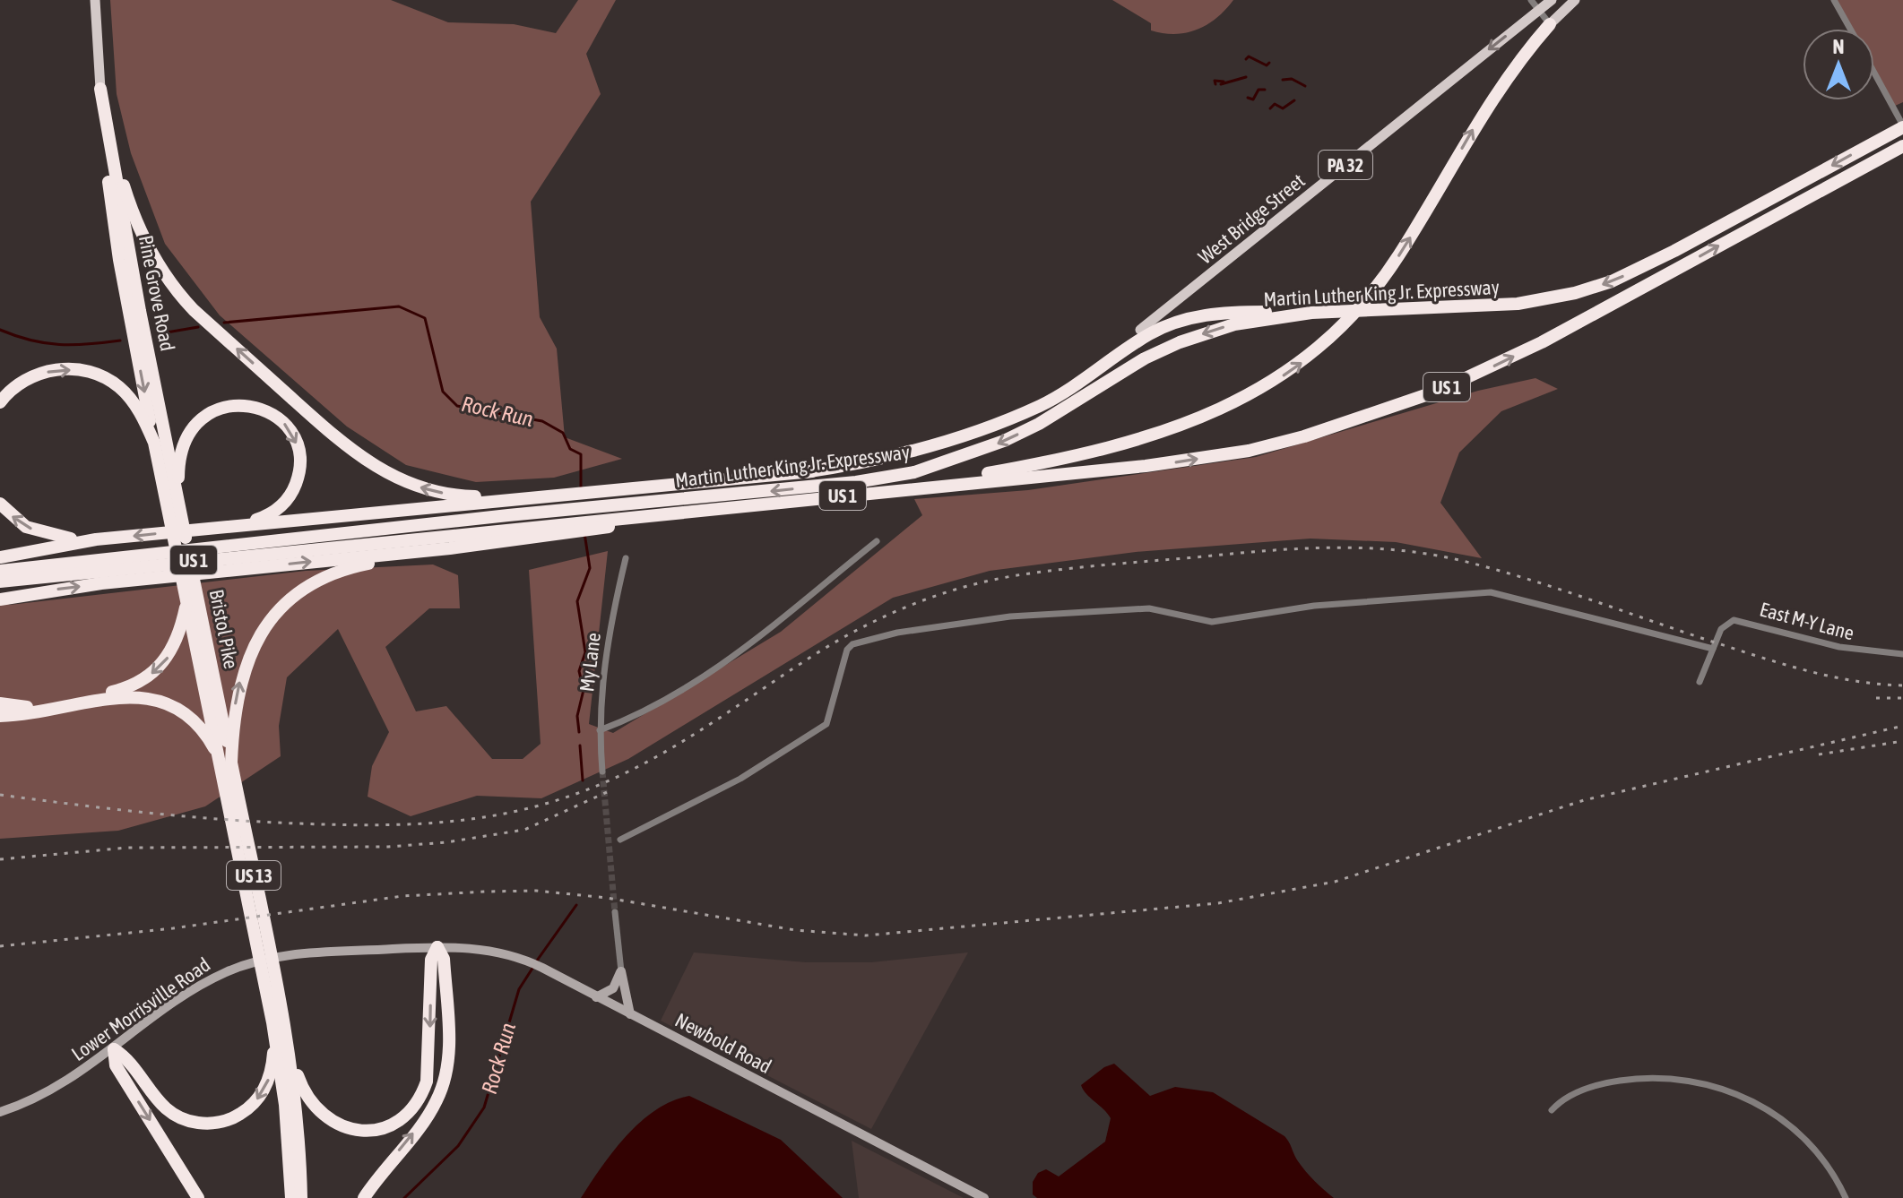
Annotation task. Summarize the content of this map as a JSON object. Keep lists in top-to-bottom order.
{
  "streets": {
    "highway": [
      "Pine Grove Road",
      "Martin Luther King Jr. Expressway",
      "US 1",
      "Bristol Pike",
      "US 13"
    ],
    "main road": [
      "PA 32",
      "West Bridge Street",
      "Lower Morrisville Road",
      "Newbold Road"
    ],
    "street": ["East M-Y Lane", "My Lane"]
  },
  "crossings": [
    ["Pine Grove Road", "Bristol Pike"],
    ["Pine Grove Road", "US 13"],
    ["Bristol Pike", "US 13"],
    ["Lower Morrisville Road", "Newbold Road"]
  ],
  "one_way": ["West Bridge Street", "Pine Grove Road"],
  "water": ["Rock Run"],
  "north": "top"
}
